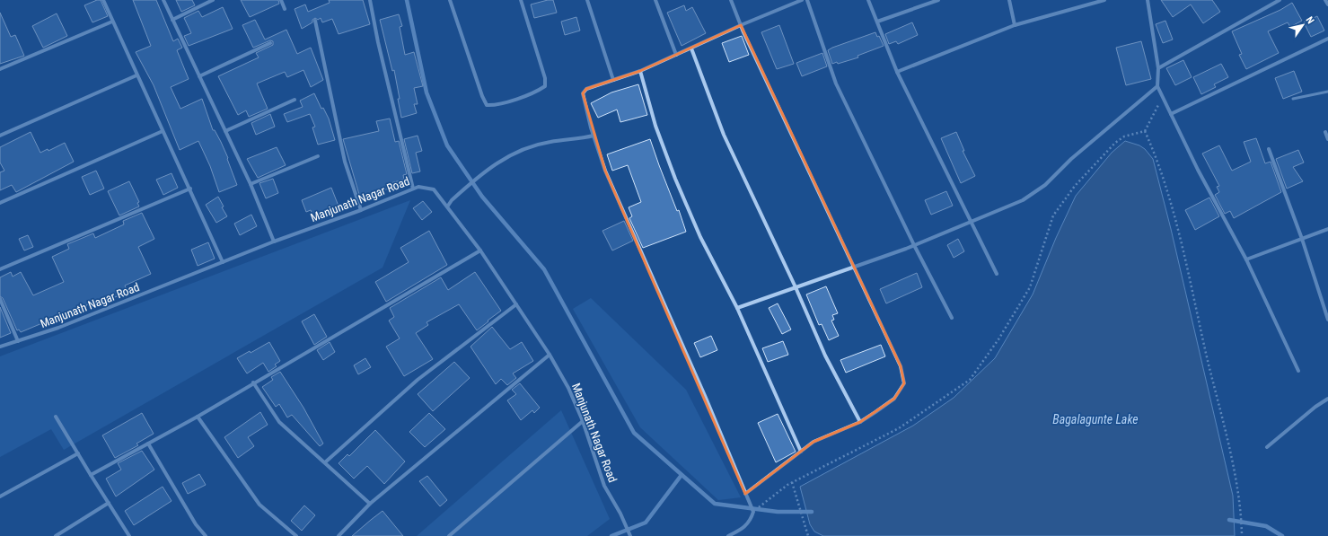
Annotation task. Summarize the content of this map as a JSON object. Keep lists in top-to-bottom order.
{
  "streets": {
    "street": ["Manjunath Nagar Road"]
  },
  "water": ["Bagalagunte Lake"],
  "north": "top right"
}
